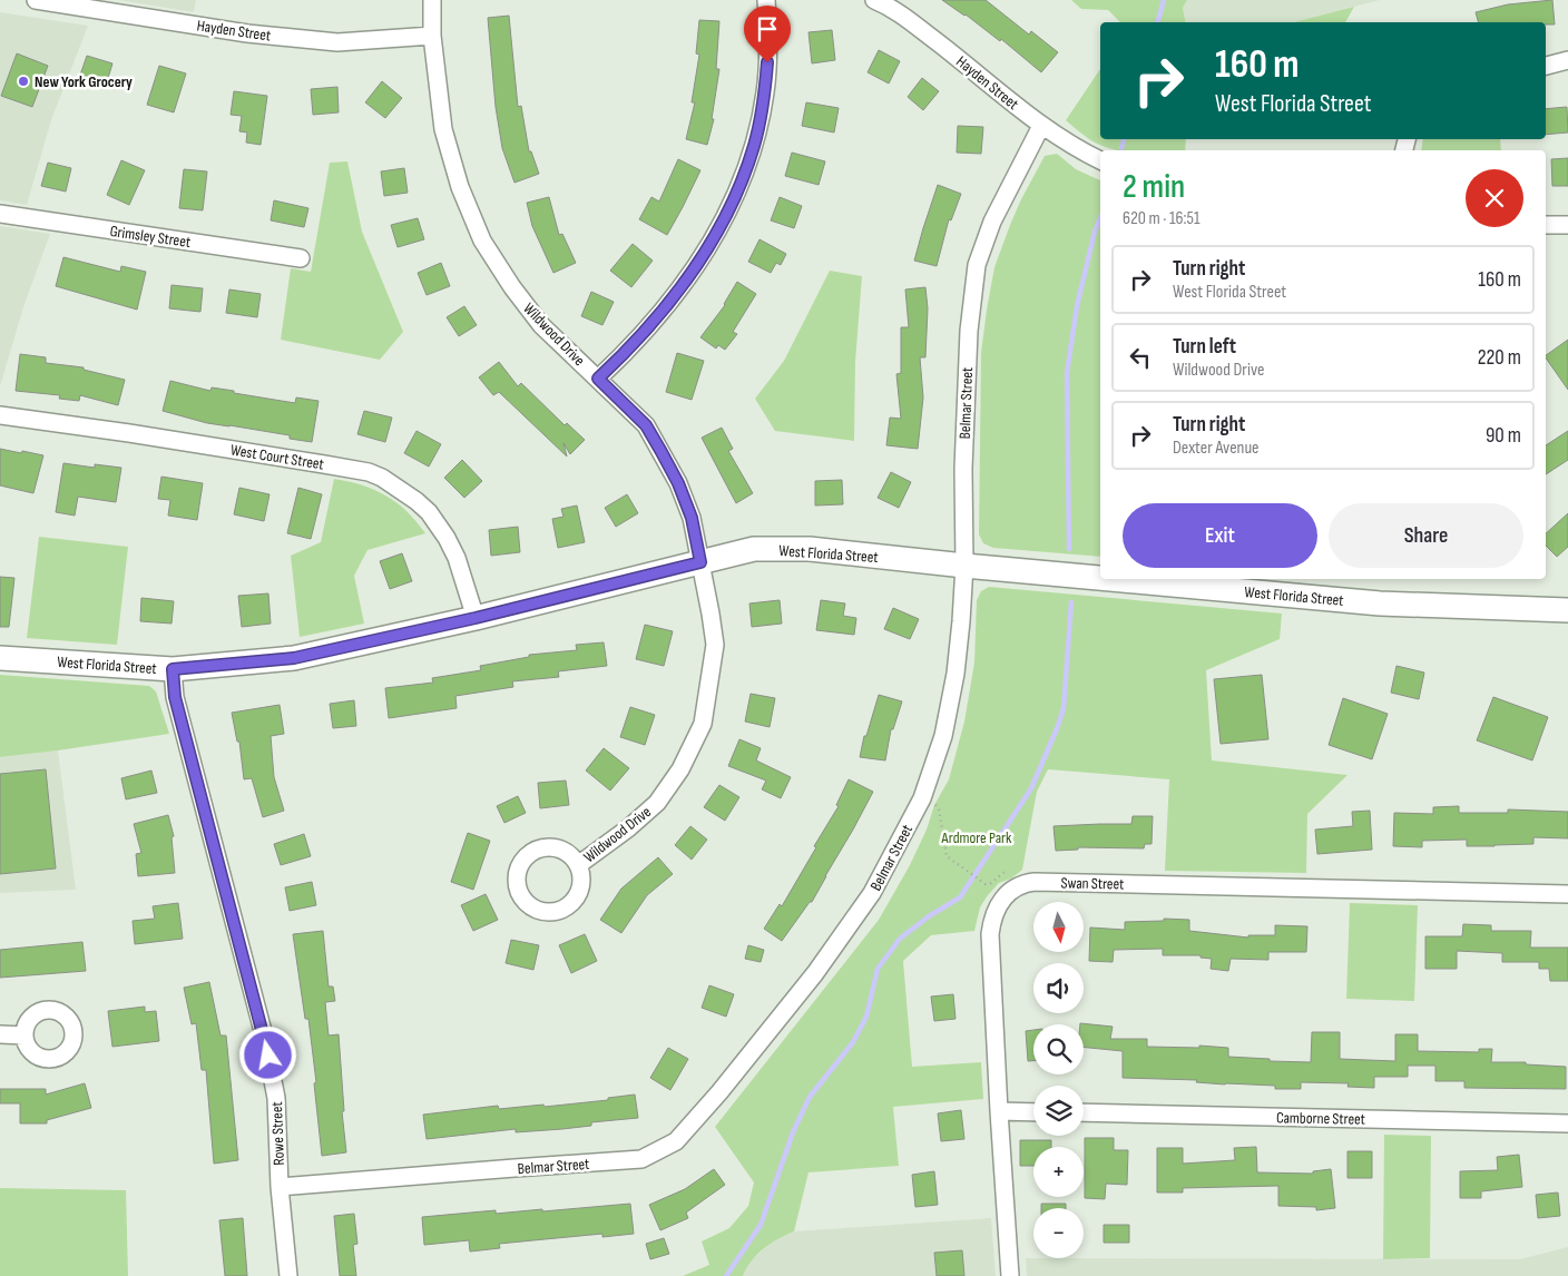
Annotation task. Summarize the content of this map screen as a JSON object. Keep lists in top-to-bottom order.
{
  "streets": {
    "street": [
      "Hayden Street",
      "Grimsley Street",
      "Wildwood Drive",
      "Belmar Street",
      "West Court Street",
      "West Florida Street",
      "Swan Street",
      "Camborne Street",
      "Rowe Street"
    ]
  },
  "crossings": [
    ["Hayden Street", "Wildwood Drive"],
    ["Hayden Street", "Belmar Street"],
    ["Wildwood Drive", "West Florida Street"],
    ["Belmar Street", "West Florida Street"],
    ["Belmar Street", "Rowe Street"],
    ["West Court Street", "West Florida Street"],
    ["West Florida Street", "Rowe Street"]
  ],
  "parks": ["Ardmore Park"],
  "places": ["New York Grocery"],
  "north": "bottom",
  "page": {
    "turn": ["160 m", "West Florida Street"],
    "heading": ["2 min", "620 m · 16:51"],
    "list": [
      {
        "name": "Turn right",
        "note": "West Florida Street",
        "value": "160 m"
      },
      {
        "name": "Turn left",
        "note": "Wildwood Drive",
        "value": "220 m"
      },
      {
        "name": "Turn right",
        "note": "Dexter Avenue",
        "value": "90 m"
      }
    ],
    "buttons": ["Exit", "Share"],
    "map_buttons": ["+", "−"]
  }
}
